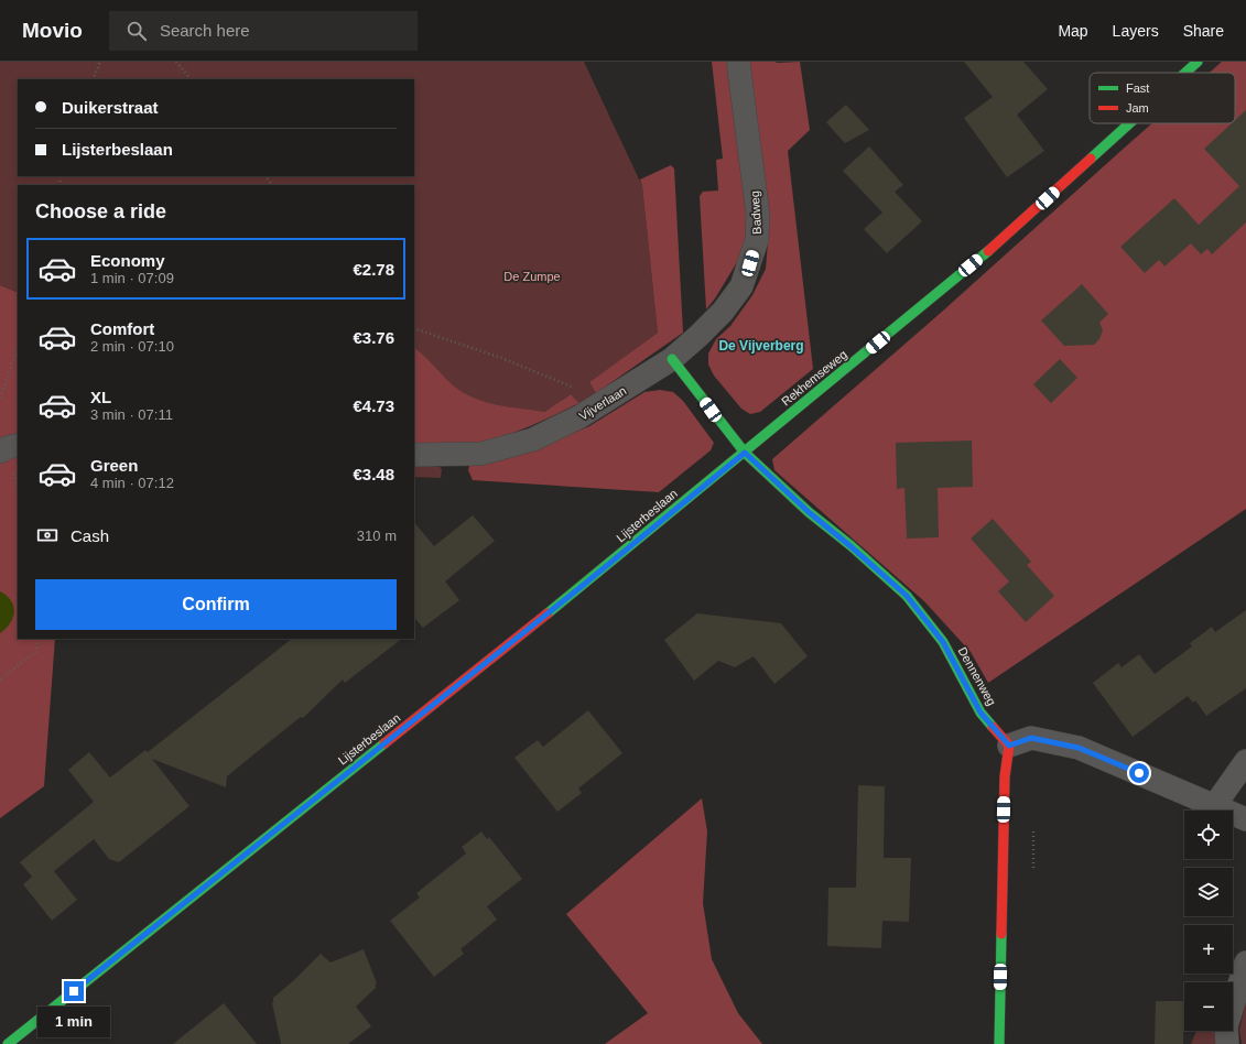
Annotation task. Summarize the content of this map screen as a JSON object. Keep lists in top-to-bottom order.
{
  "streets": {
    "street": [
      "Badweg",
      "Rekhemseweg",
      "Vijverlaan",
      "Lijsterbeslaan",
      "Dennenweg"
    ]
  },
  "crossings": [
    ["Badweg", "Vijverlaan"],
    ["Rekhemseweg", "Lijsterbeslaan"],
    ["Rekhemseweg", "Dennenweg"],
    ["Lijsterbeslaan", "Dennenweg"]
  ],
  "districts": ["De Vijverberg"],
  "parks": ["De Zumpe"],
  "legend": ["Fast", "Jam"],
  "page": {
    "header": "Movio",
    "search": "Search here",
    "nav": ["Map", "Layers", "Share"],
    "banner": ["Duikerstraat", "Lijsterbeslaan"],
    "heading": "Choose a ride",
    "list": [
      {
        "name": "Economy",
        "note": "1 min · 07:09",
        "value": "€2.78"
      },
      {
        "name": "Comfort",
        "note": "2 min · 07:10",
        "value": "€3.76"
      },
      {
        "name": "XL",
        "note": "3 min · 07:11",
        "value": "€4.73"
      },
      {
        "name": "Green",
        "note": "4 min · 07:12",
        "value": "€3.48"
      }
    ],
    "pay": ["Cash", "310 m"],
    "buttons": "Confirm",
    "map_buttons": ["+", "−"],
    "bubble": "1 min"
  }
}
